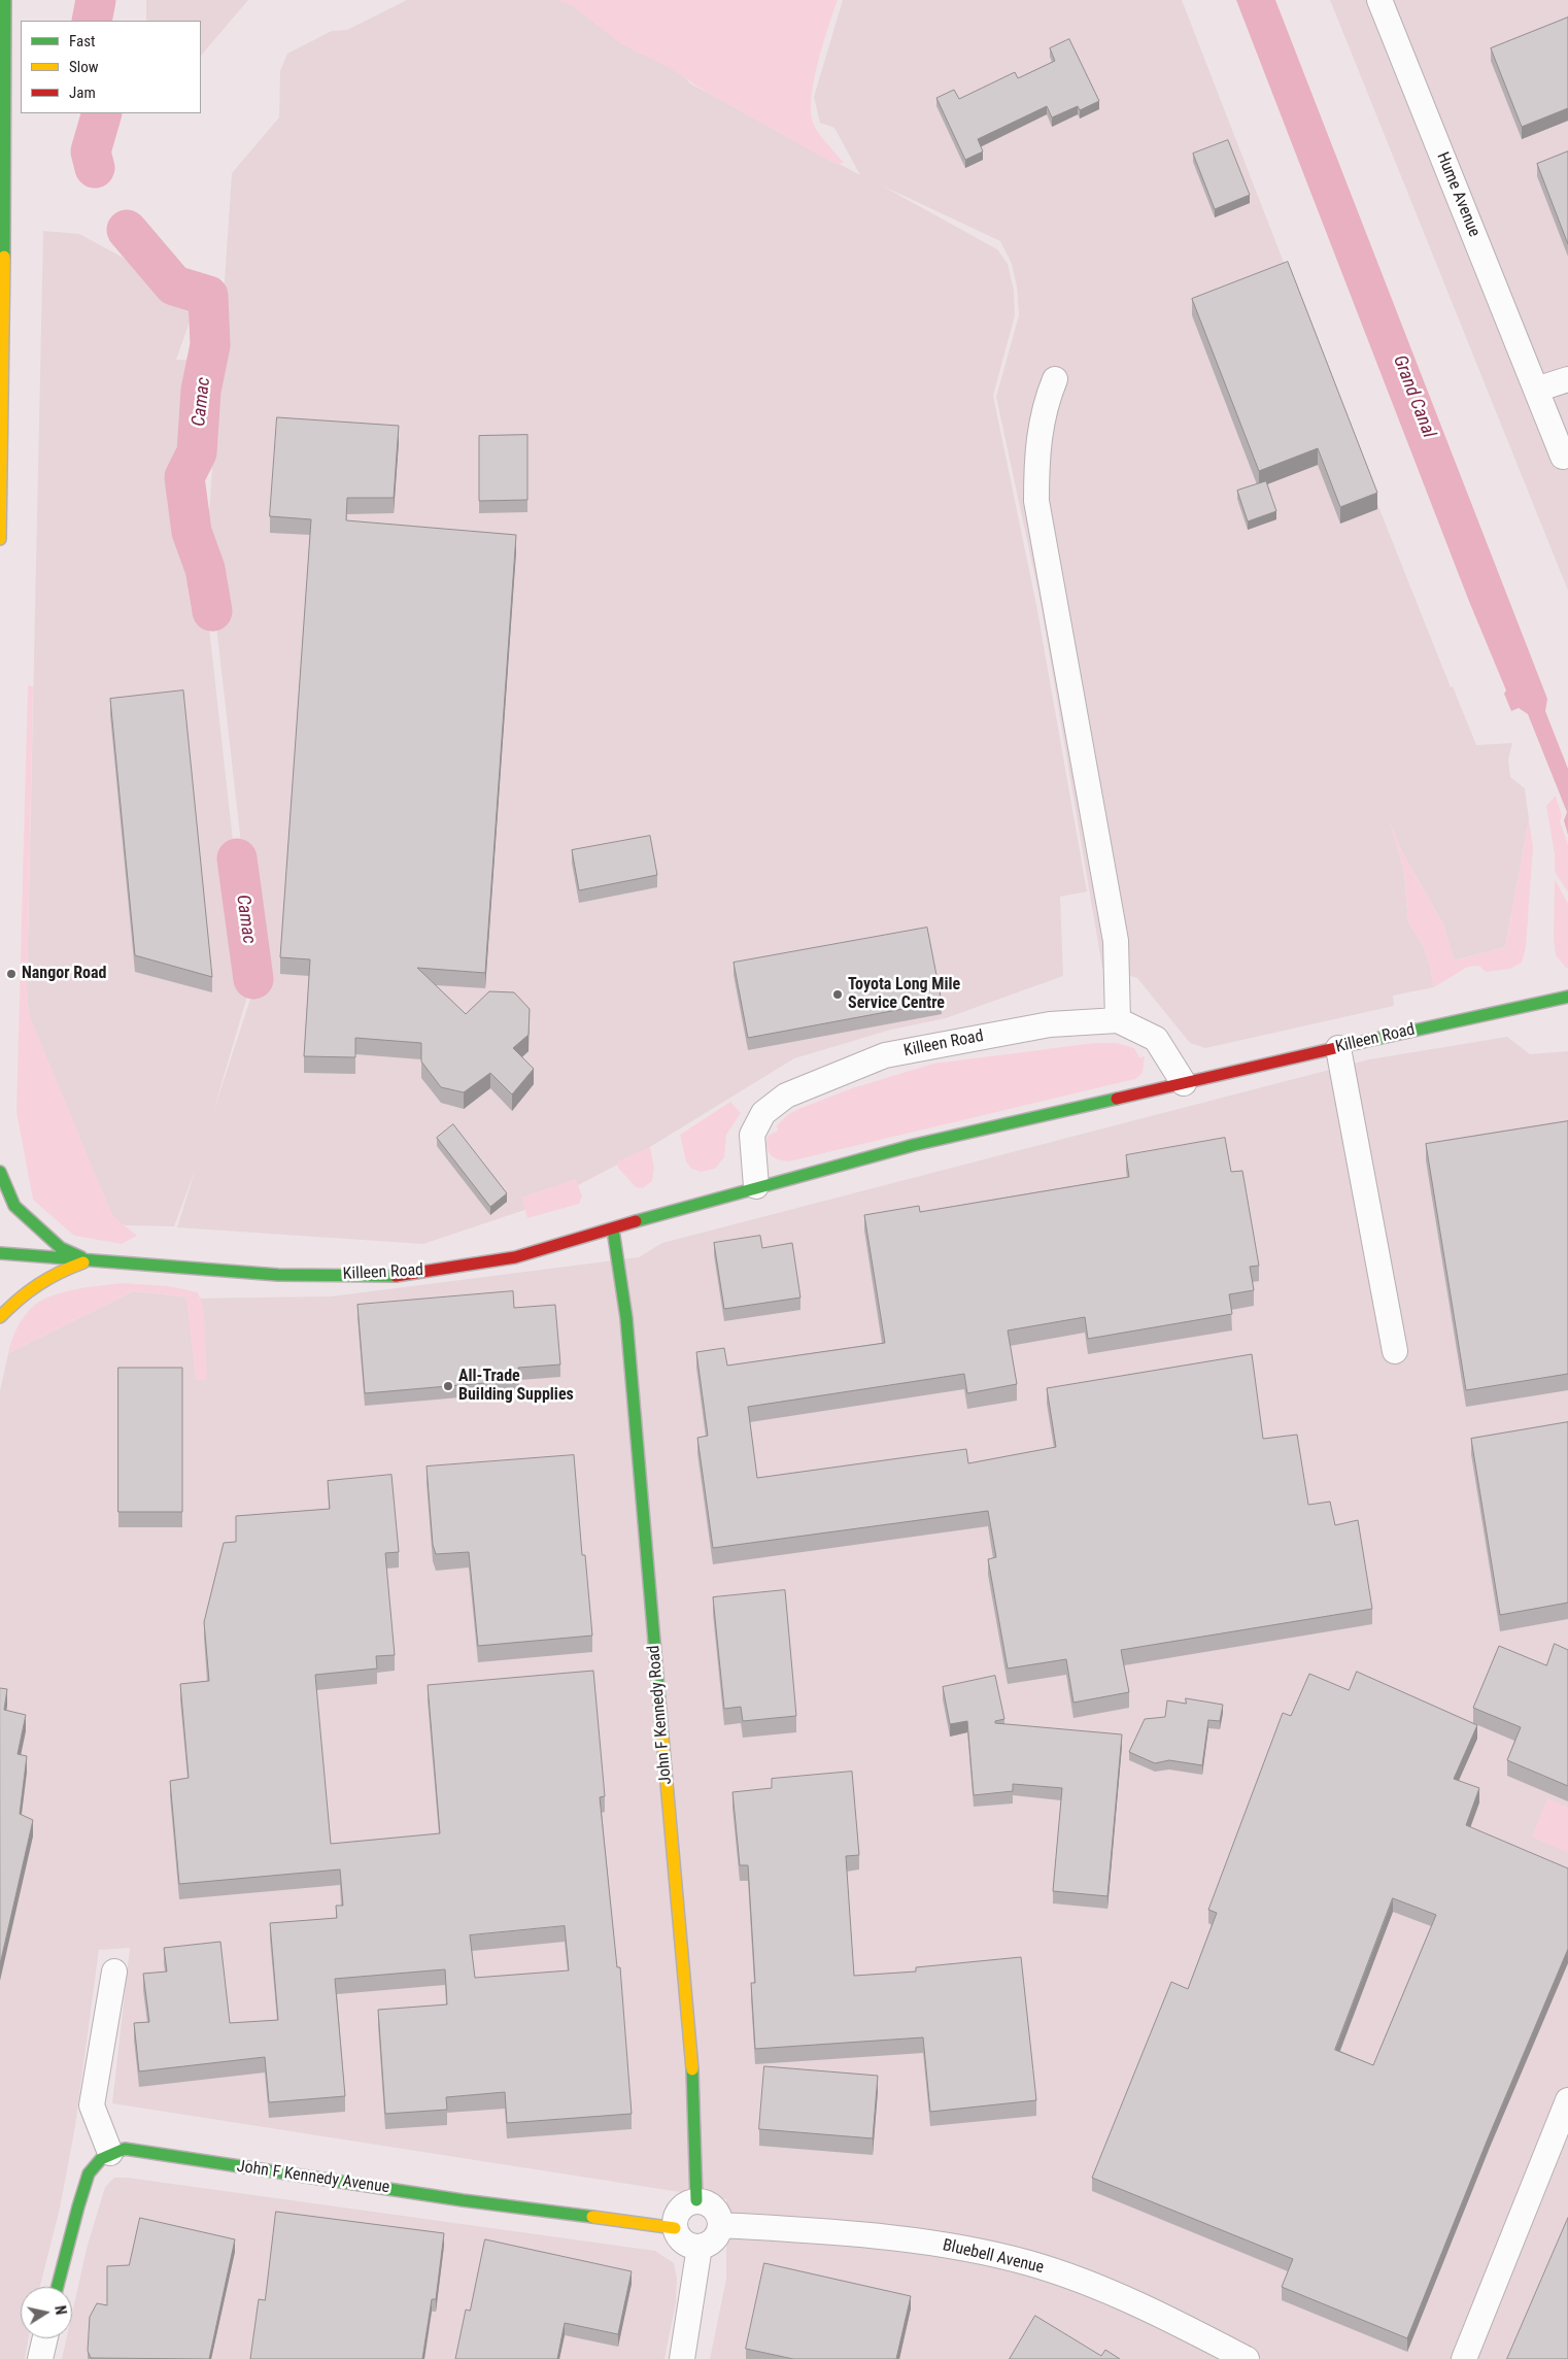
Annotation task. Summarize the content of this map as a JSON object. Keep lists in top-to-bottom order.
{
  "streets": {
    "street": [
      "Hume Avenue",
      "Killeen Road",
      "John F Kennedy Road",
      "John F Kennedy Avenue",
      "Bluebell Avenue"
    ]
  },
  "crossings": [
    ["Killeen Road", "John F Kennedy Road"],
    ["John F Kennedy Road", "John F Kennedy Avenue"],
    ["John F Kennedy Road", "Bluebell Avenue"],
    ["John F Kennedy Avenue", "Bluebell Avenue"]
  ],
  "water": ["Grand Canal", "Camac"],
  "places": ["Nangor Road", "Toyota Long Mile Service Centre", "All-Trade Building Supplies"],
  "legend": ["Fast", "Slow", "Jam"],
  "north": "right"
}
